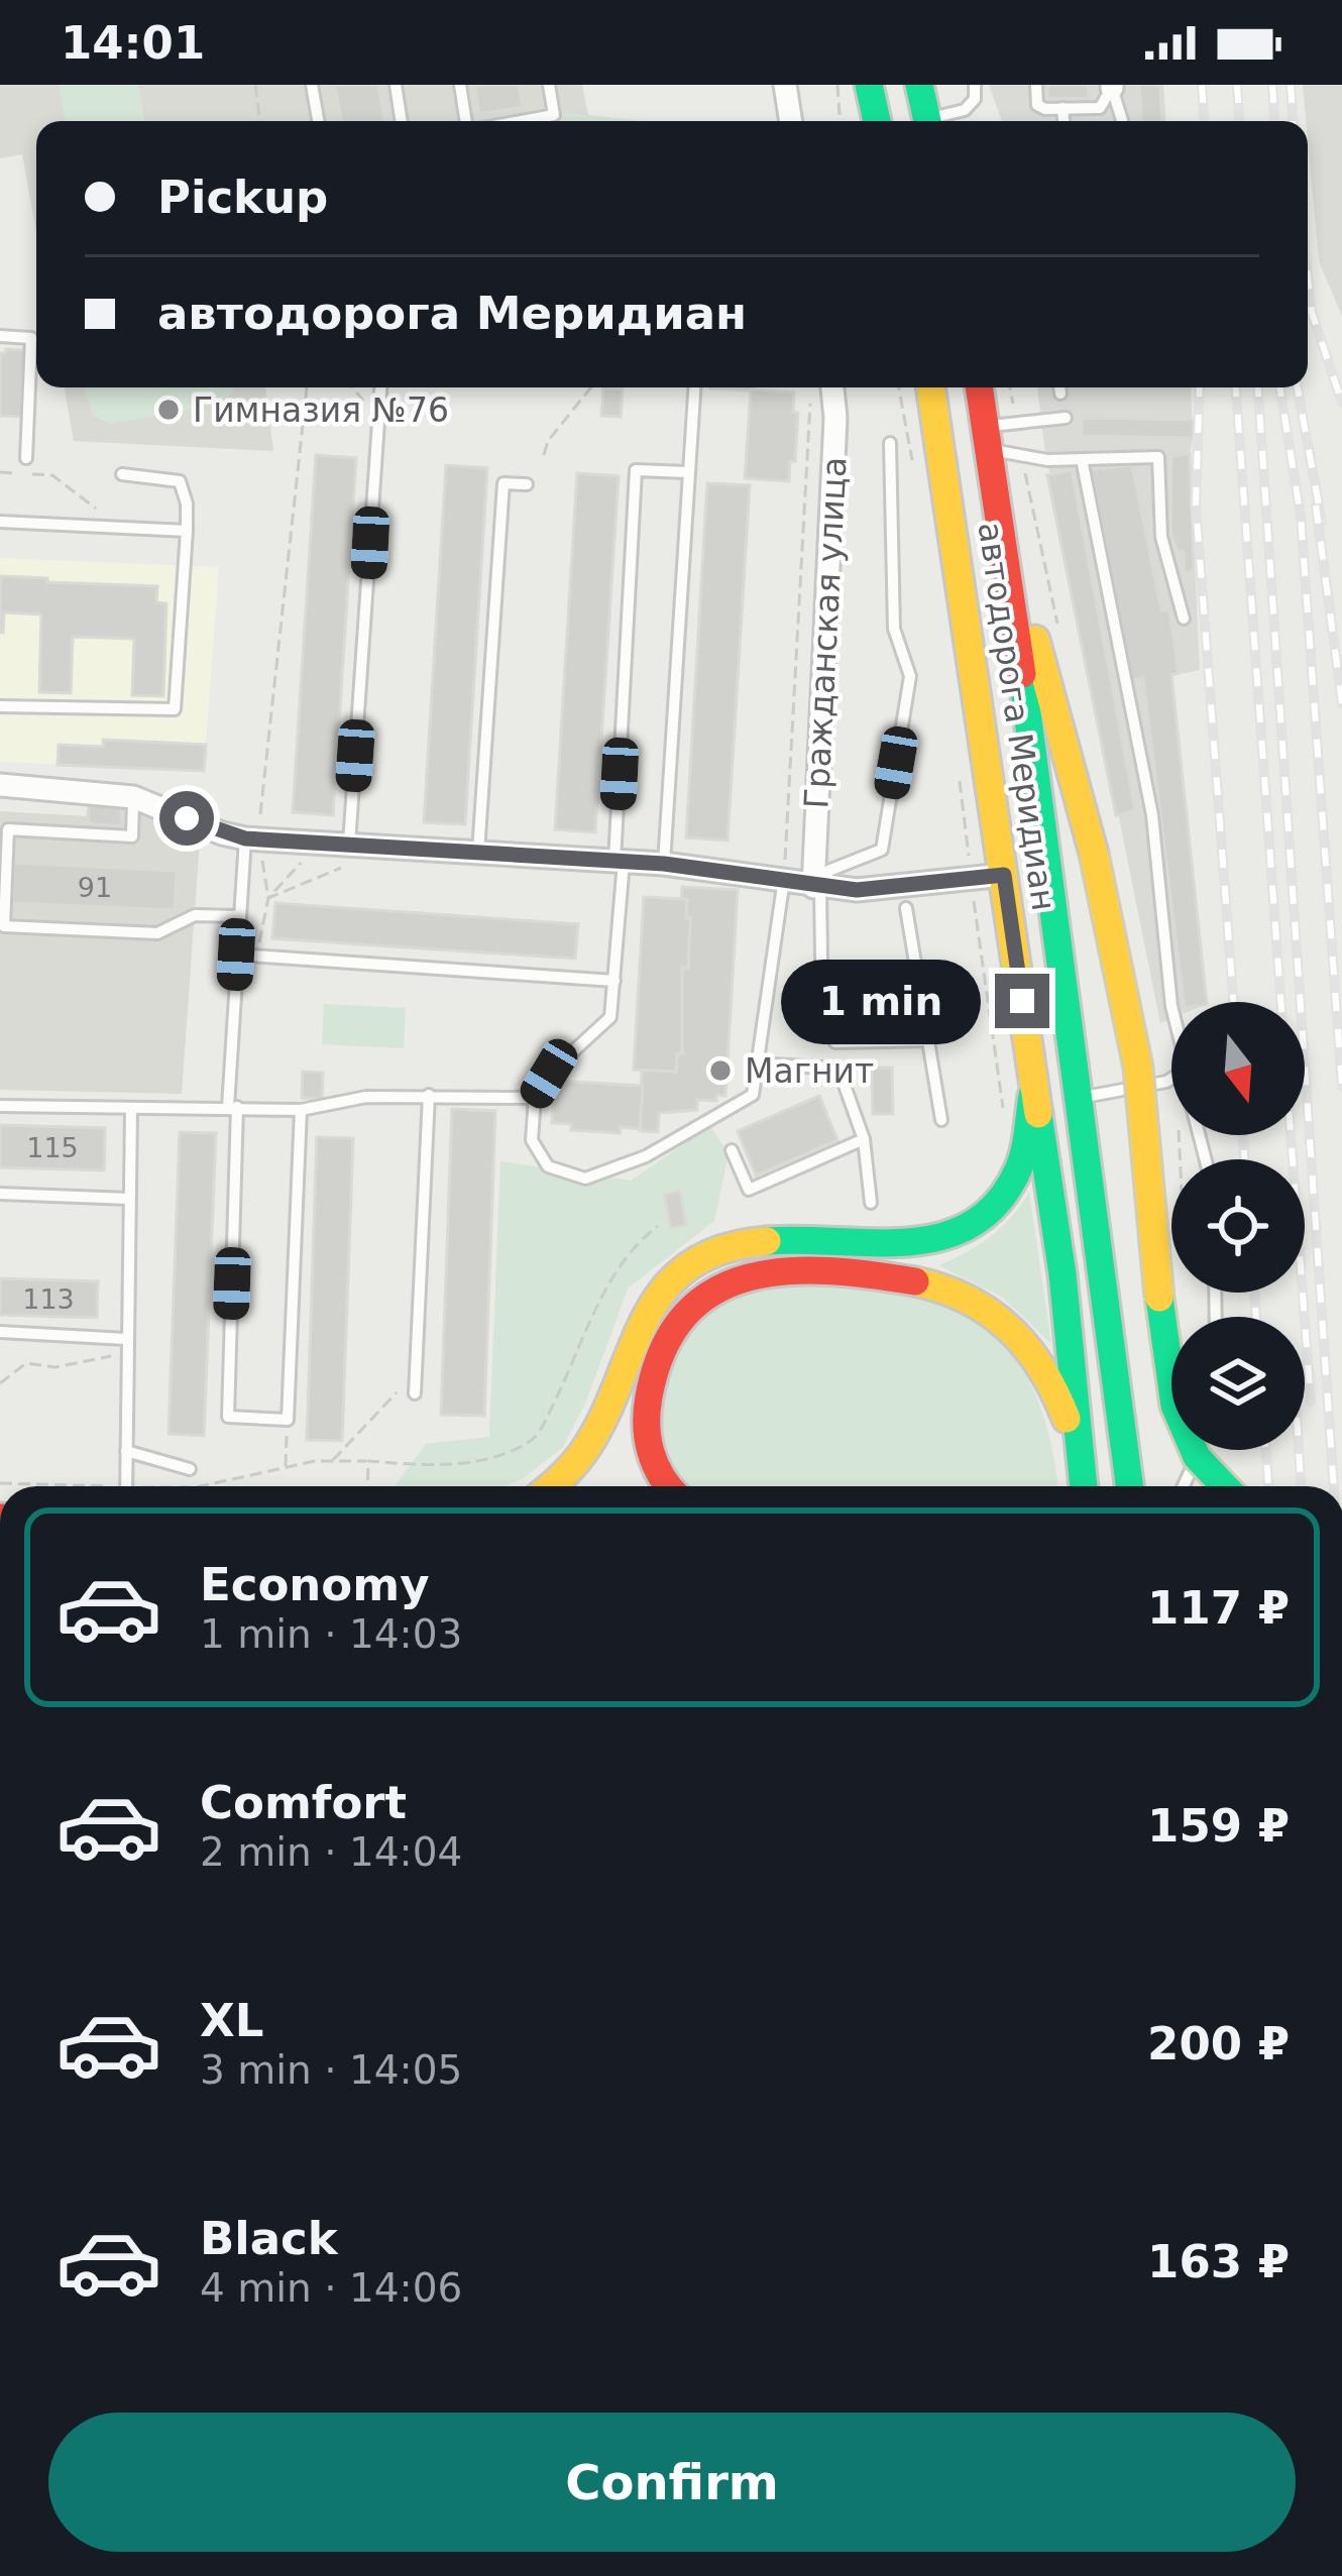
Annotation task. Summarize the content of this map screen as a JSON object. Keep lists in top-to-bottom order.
{
  "streets": {
    "main road": ["автодорога Меридиан"],
    "street": ["Гражданская улица"]
  },
  "places": ["Гимназия №76", "Магнит"],
  "house_numbers": ["91", "115", "113"],
  "north": "bottom",
  "page": {
    "status": "14:01",
    "banner": ["Pickup", "автодорога Меридиан"],
    "bubble": "1 min",
    "list": [
      {
        "name": "Economy",
        "note": "1 min · 14:03",
        "value": "117 ₽"
      },
      {
        "name": "Comfort",
        "note": "2 min · 14:04",
        "value": "159 ₽"
      },
      {
        "name": "XL",
        "note": "3 min · 14:05",
        "value": "200 ₽"
      },
      {
        "name": "Black",
        "note": "4 min · 14:06",
        "value": "163 ₽"
      }
    ],
    "buttons": "Confirm"
  }
}
